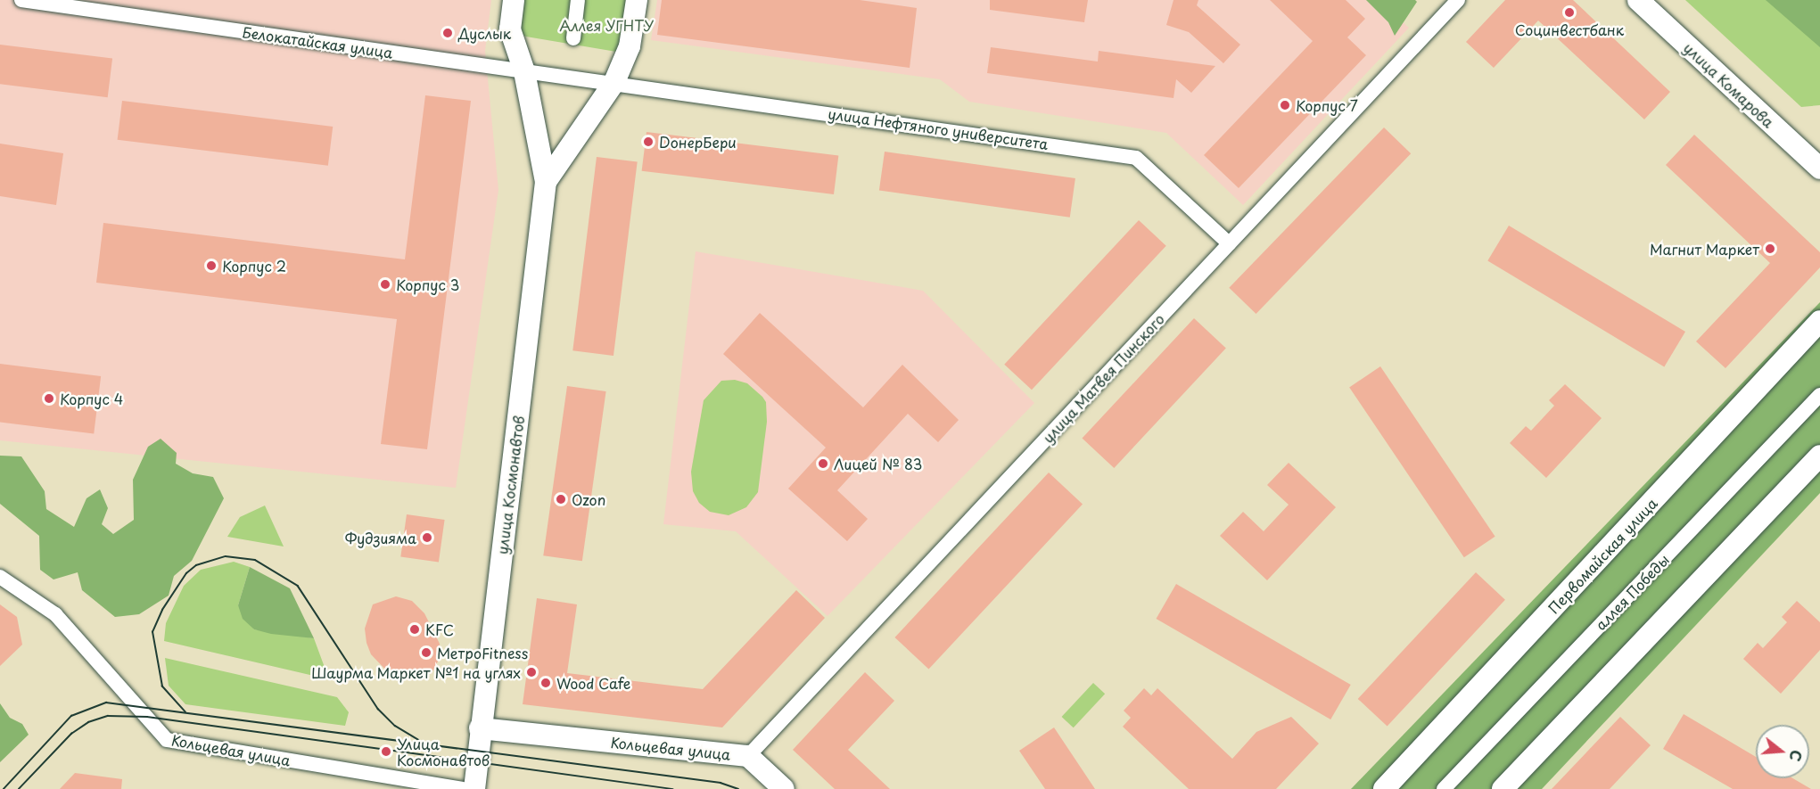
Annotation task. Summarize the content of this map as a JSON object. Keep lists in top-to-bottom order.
{
  "streets": {
    "street": [
      "Белокатайская улица",
      "улица Комарова",
      "улица Нефтяного университета",
      "улица Матвея Пинского",
      "улица Космонавтов",
      "Первомайская улица",
      "аллея Победы",
      "Кольцевая улица"
    ]
  },
  "crossings": [
    ["Белокатайская улица", "улица Нефтяного университета"],
    ["Белокатайская улица", "улица Космонавтов"],
    ["улица Нефтяного университета", "улица Матвея Пинского"],
    ["улица Нефтяного университета", "улица Космонавтов"],
    ["улица Матвея Пинского", "Кольцевая улица"],
    ["улица Космонавтов", "Кольцевая улица"]
  ],
  "parks": ["Аллея УГНТУ"],
  "places": [
    "Социнвестбанк",
    "Дуслык",
    "Корпус 7",
    "DонерБери",
    "Магнит Маркет",
    "Корпус 2",
    "Корпус 3",
    "Корпус 4",
    "Лицей № 83",
    "Ozon",
    "Фудзияма",
    "KFC",
    "МетроFitness",
    "Шаурма Маркет №1 на углях",
    "Wood Cafe",
    "Улица Космонавтов"
  ],
  "north": "right"
}
